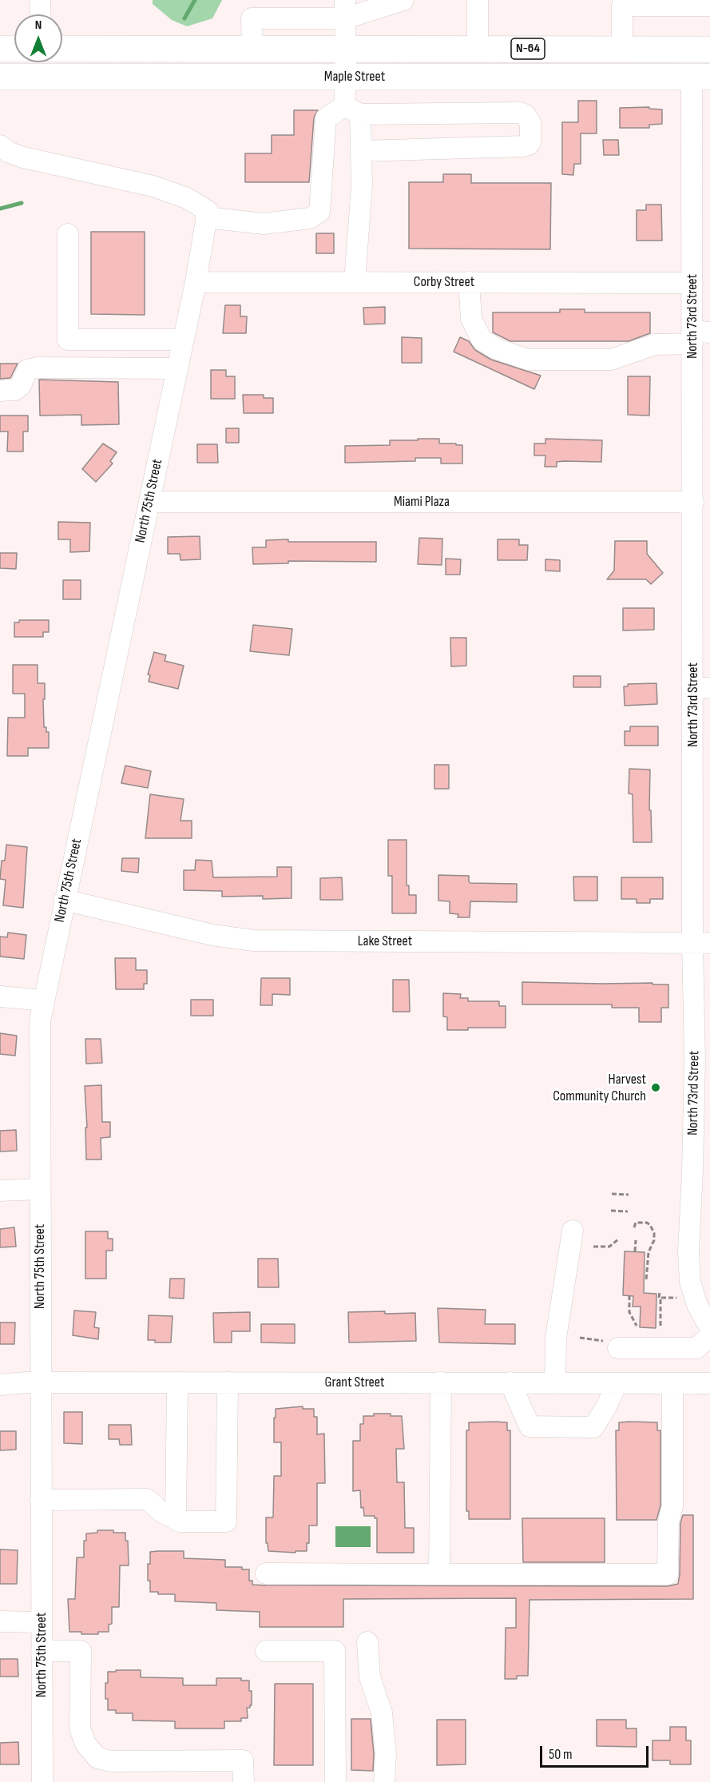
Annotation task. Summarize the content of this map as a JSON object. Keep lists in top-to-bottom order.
{
  "streets": {
    "main road": ["N-64", "Maple Street"],
    "street": [
      "Corby Street",
      "North 73rd Street",
      "North 75th Street",
      "Miami Plaza",
      "Lake Street",
      "Grant Street"
    ]
  },
  "crossings": [
    ["Maple Street", "North 73rd Street"],
    ["Corby Street", "North 73rd Street"],
    ["Corby Street", "North 75th Street"],
    ["North 73rd Street", "Miami Plaza"],
    ["North 73rd Street", "Lake Street"],
    ["North 75th Street", "Miami Plaza"],
    ["North 75th Street", "Lake Street"],
    ["North 75th Street", "Grant Street"]
  ],
  "places": ["Harvest Community Church"],
  "scale_bar": "50 m",
  "north": "top"
}
